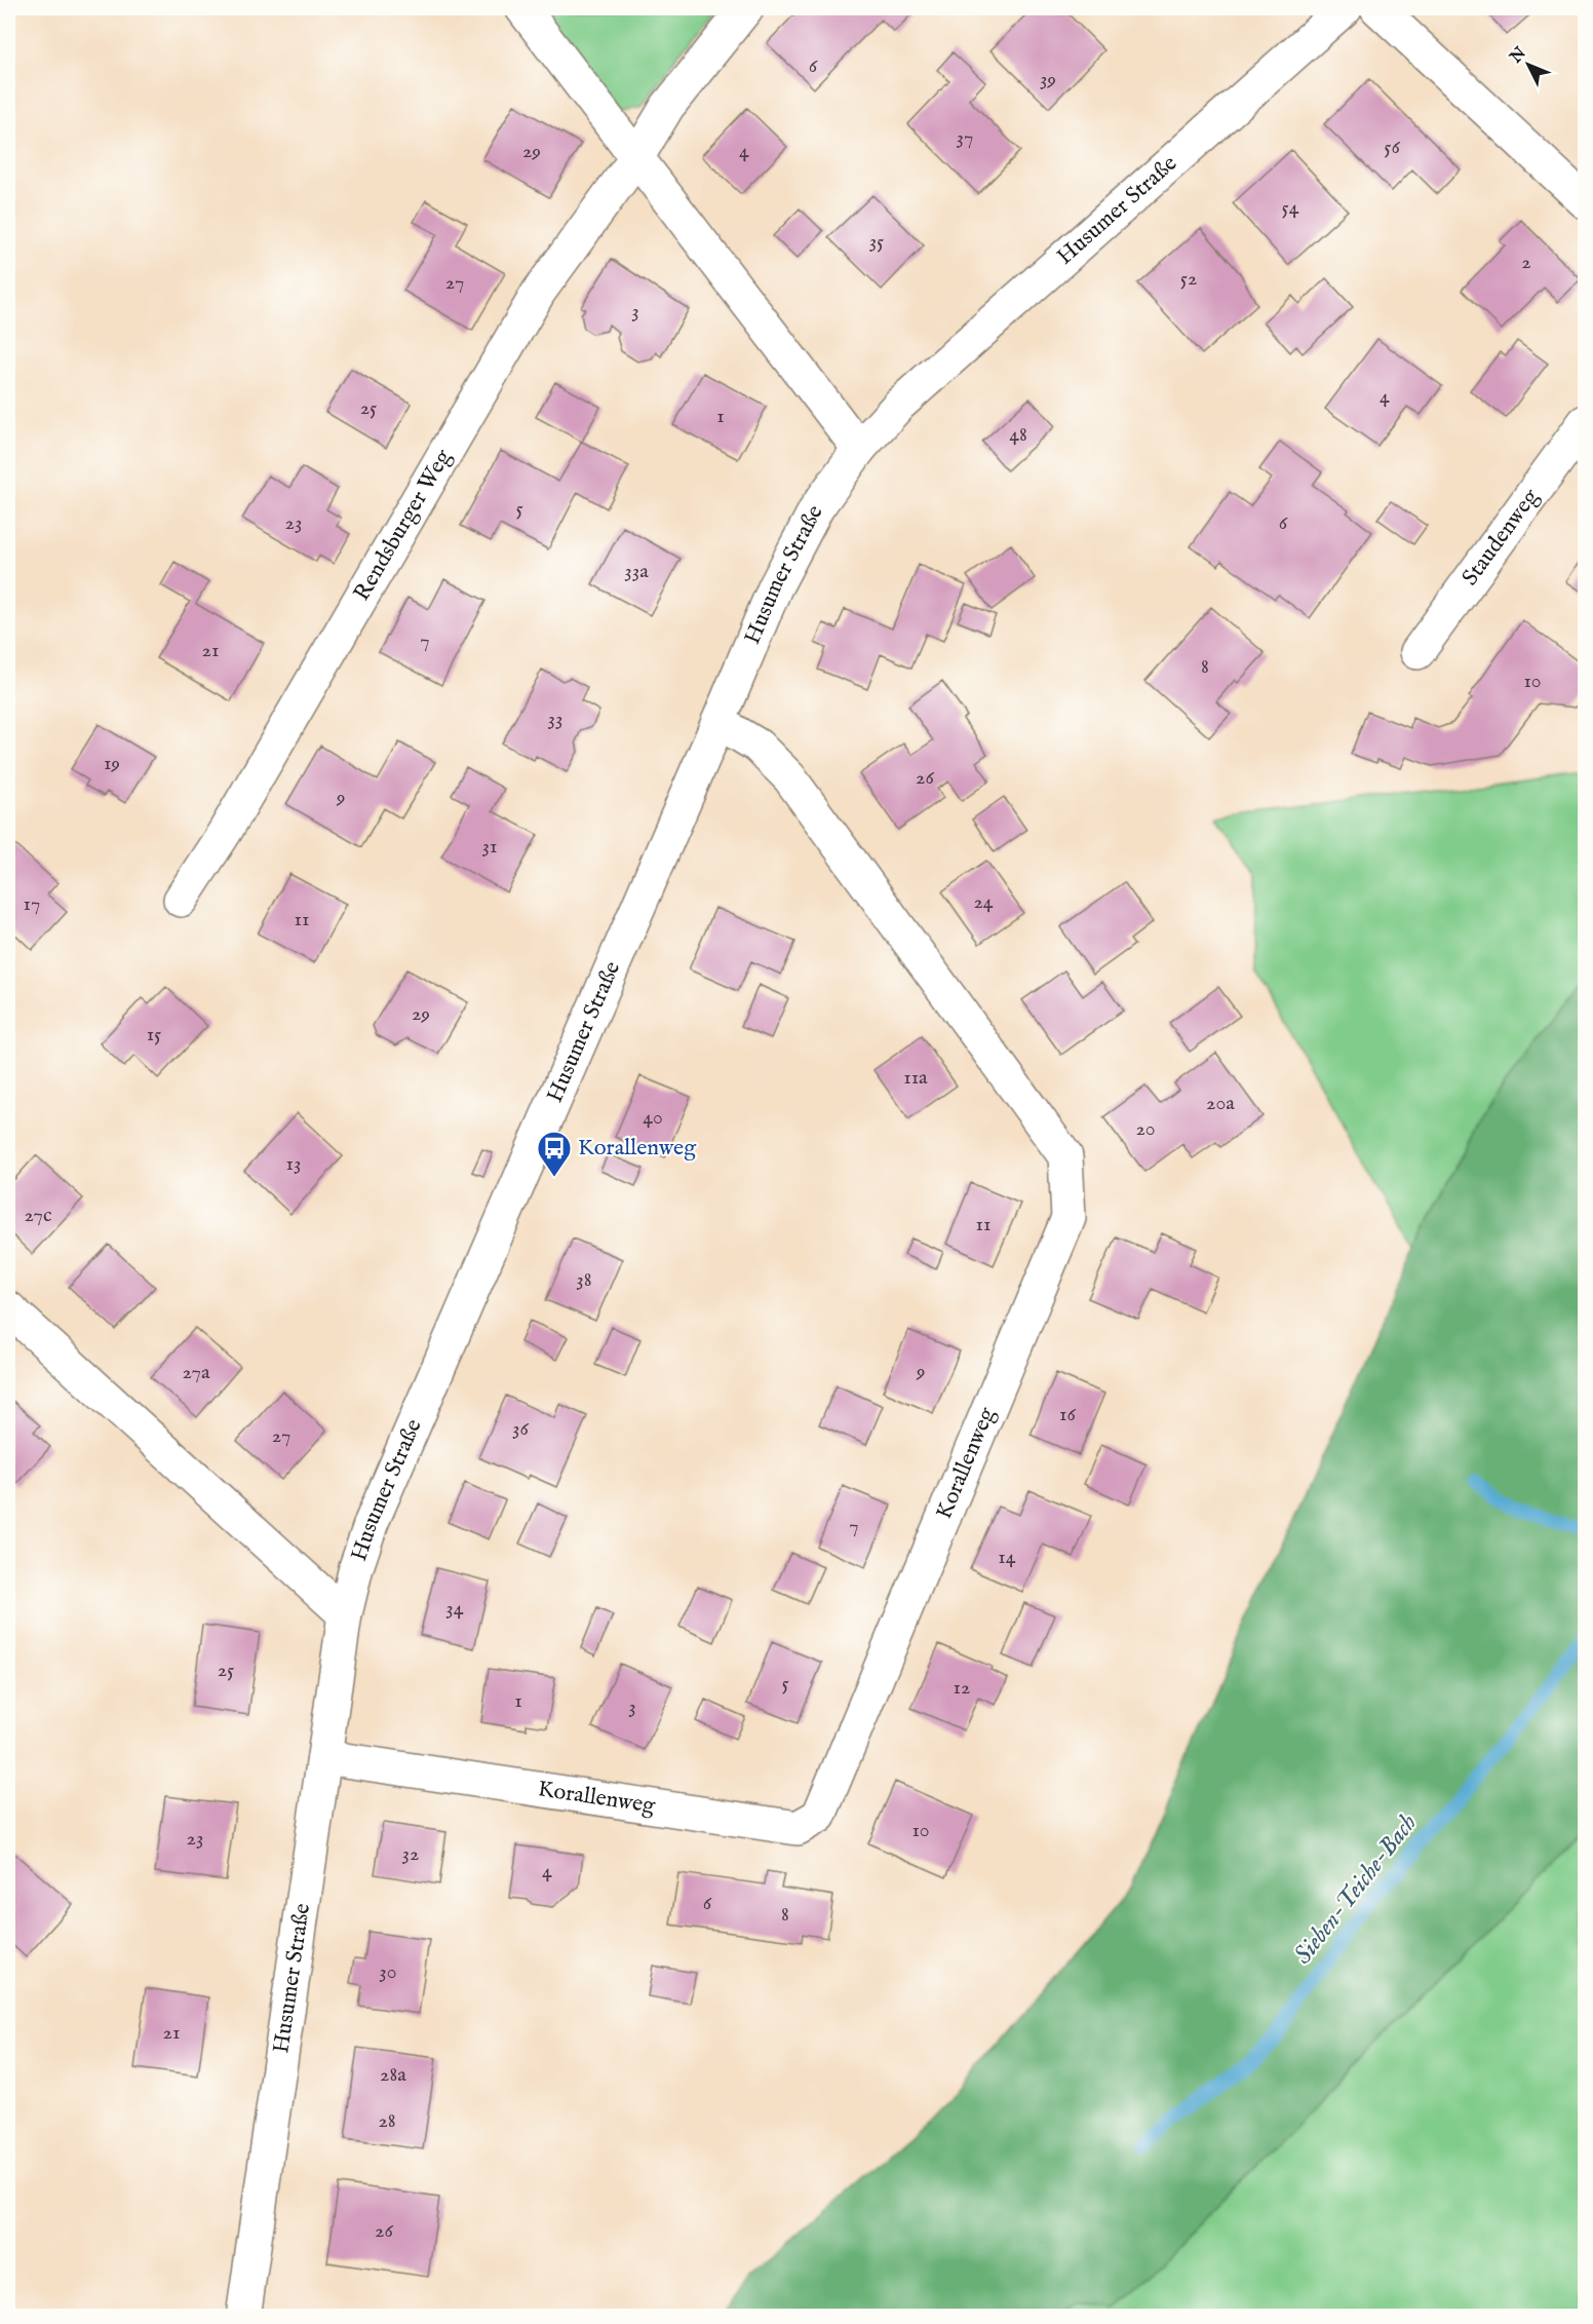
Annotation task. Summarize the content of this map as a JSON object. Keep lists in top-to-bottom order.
{
  "streets": {
    "street": [
      "Husumer Straße",
      "Rendsburger Weg",
      "Staudenweg",
      "Korallenweg"
    ]
  },
  "crossings": [
    ["Husumer Straße", "Korallenweg"]
  ],
  "water": ["Sieben-Teiche-Bach"],
  "places": {
    "bus stop": ["Korallenweg"]
  },
  "house_numbers": [
    "6",
    "39",
    "37",
    "56",
    "29",
    "4",
    "54",
    "35",
    "2",
    "52",
    "27",
    "3",
    "4",
    "25",
    "1",
    "48",
    "5",
    "23",
    "6",
    "33a",
    "7",
    "21",
    "8",
    "10",
    "33",
    "19",
    "26",
    "9",
    "31",
    "24",
    "17",
    "11",
    "29",
    "15",
    "11a",
    "20a",
    "40",
    "20",
    "13",
    "27c",
    "11",
    "38",
    "9",
    "27a",
    "16",
    "36",
    "27",
    "7",
    "14",
    "34",
    "25",
    "5",
    "12",
    "1",
    "3",
    "10",
    "23",
    "32",
    "4",
    "6",
    "8",
    "30",
    "21",
    "28a",
    "28",
    "26"
  ],
  "north": "top left"
}
